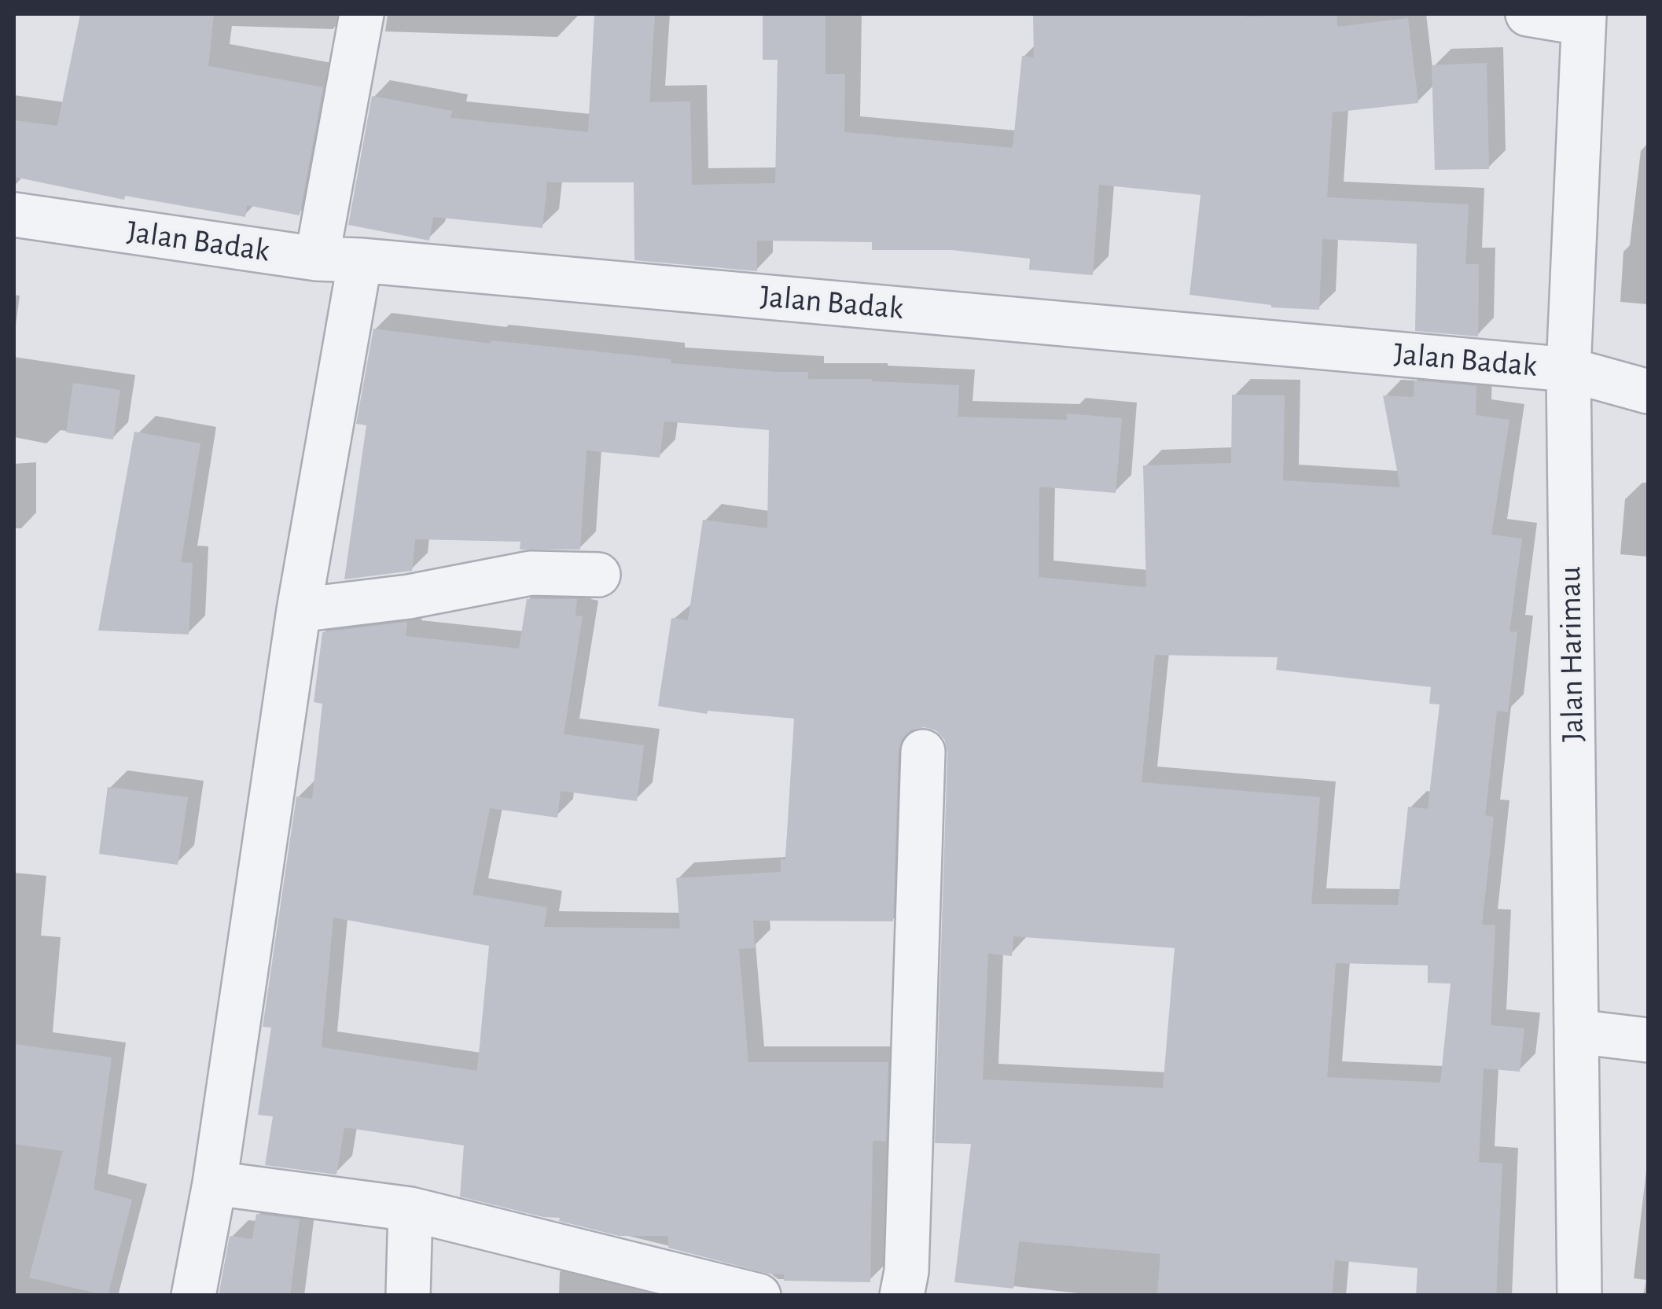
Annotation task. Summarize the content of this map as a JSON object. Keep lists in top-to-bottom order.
{
  "streets": {
    "street": ["Jalan Badak", "Jalan Harimau"]
  },
  "crossings": [
    ["Jalan Badak", "Jalan Harimau"]
  ]
}
